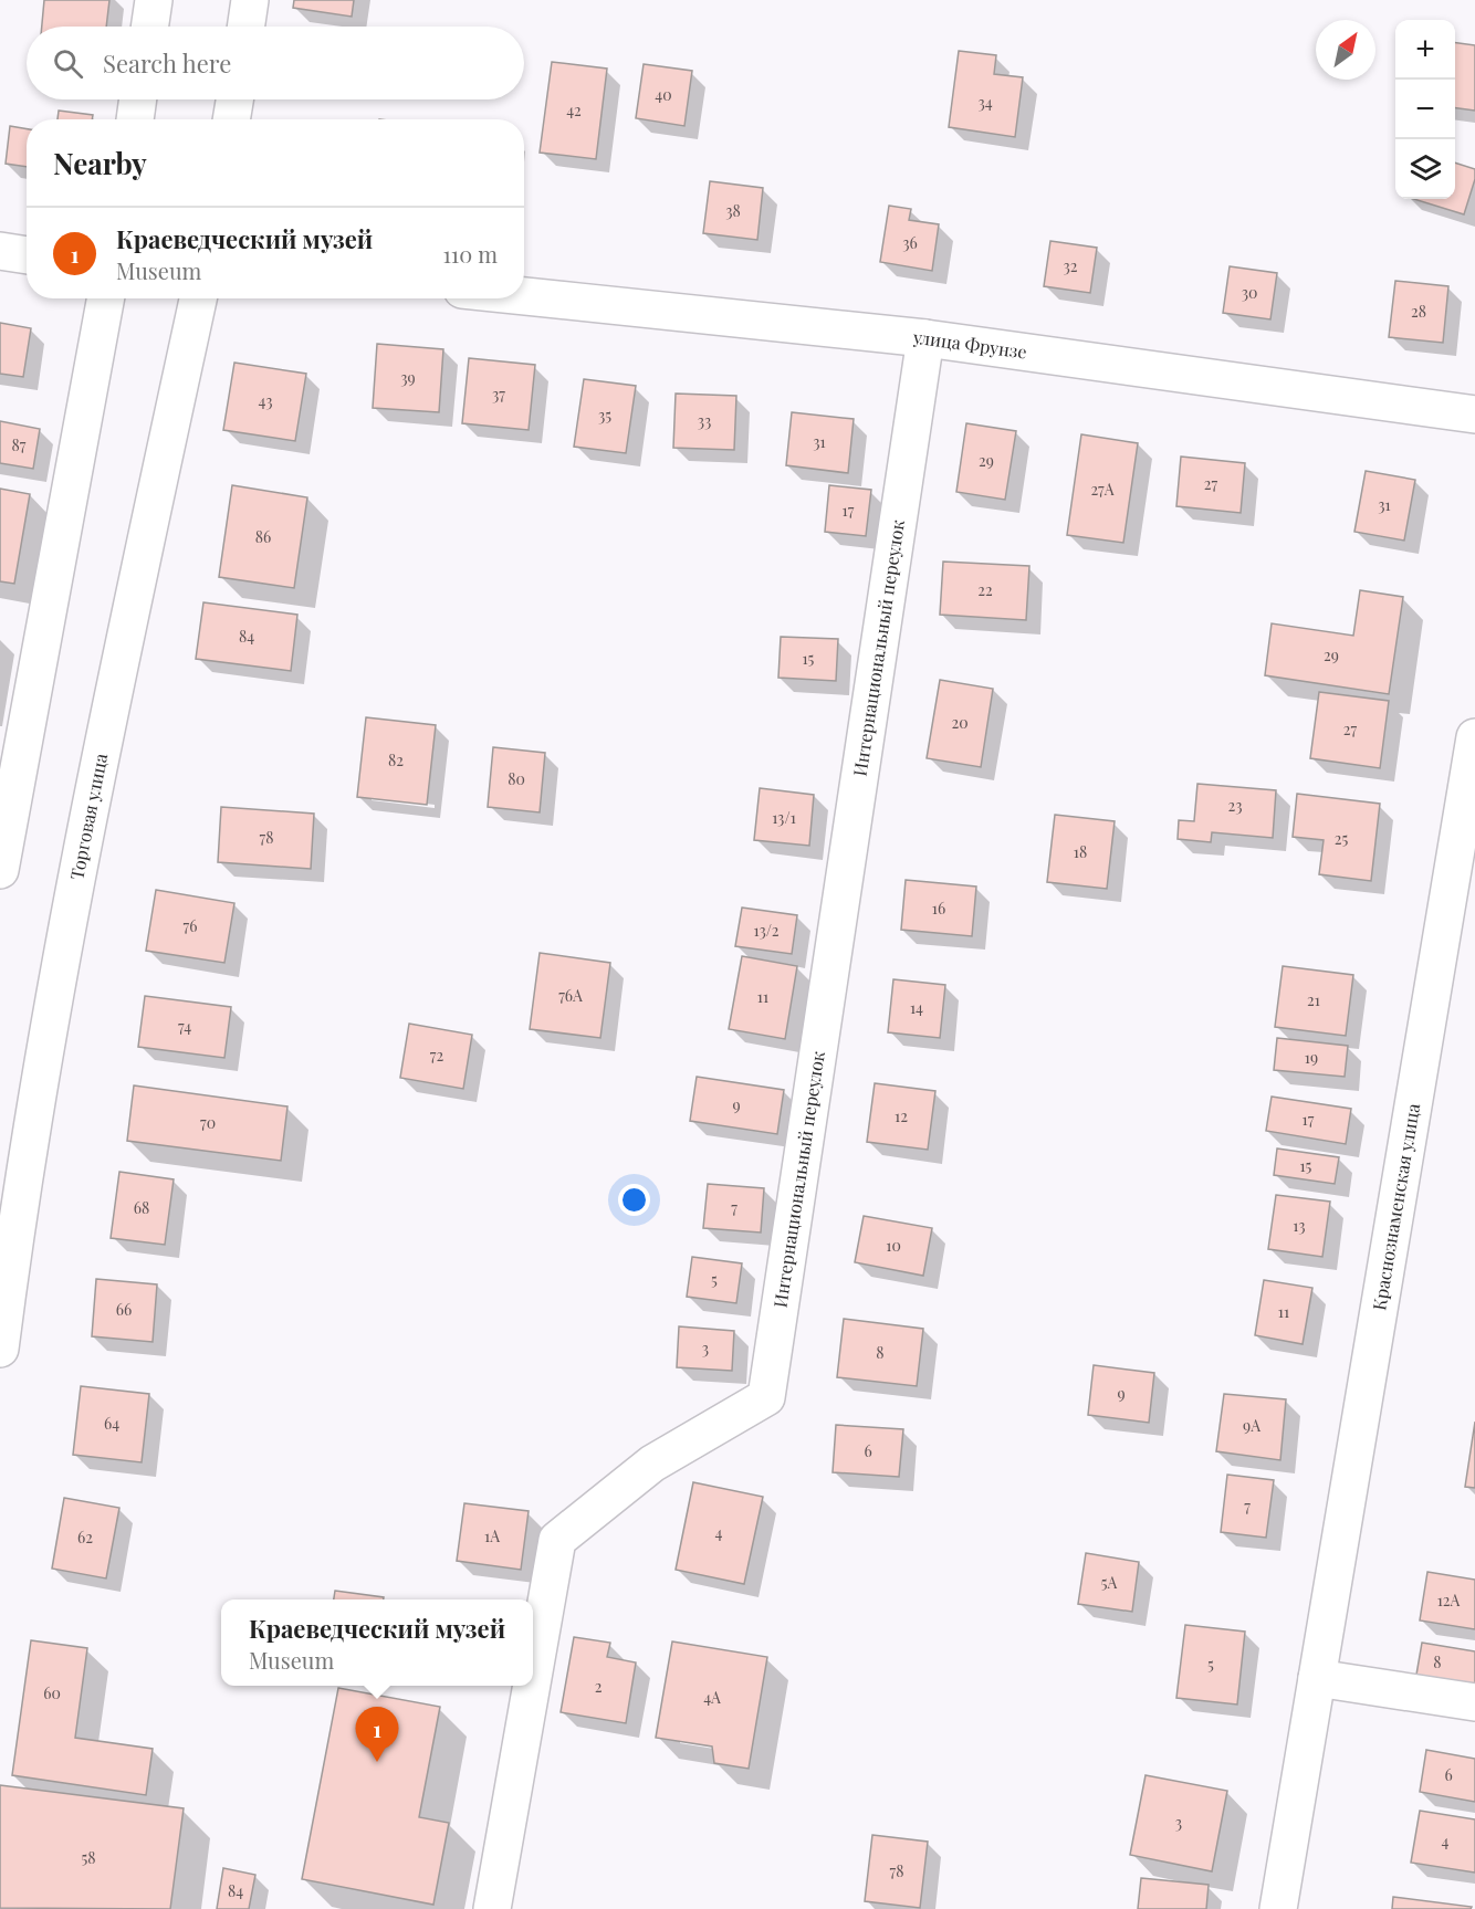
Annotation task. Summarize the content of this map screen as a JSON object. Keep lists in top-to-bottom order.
{
  "streets": {
    "street": [
      "улица Фрунзе",
      "Интернациональный переулок",
      "Торговая улица",
      "Краснознаменская улица"
    ]
  },
  "crossings": [
    ["улица Фрунзе", "Интернациональный переулок"]
  ],
  "house_numbers": [
    "40",
    "34",
    "42",
    "38",
    "36",
    "32",
    "30",
    "28",
    "39",
    "37",
    "43",
    "35",
    "33",
    "31",
    "87",
    "29",
    "27",
    "27А",
    "31",
    "17",
    "86",
    "22",
    "84",
    "29",
    "15",
    "20",
    "27",
    "82",
    "80",
    "23",
    "13/1",
    "78",
    "25",
    "18",
    "16",
    "76",
    "13/2",
    "76А",
    "11",
    "21",
    "14",
    "74",
    "72",
    "19",
    "9",
    "12",
    "17",
    "70",
    "15",
    "68",
    "7",
    "13",
    "10",
    "5",
    "66",
    "11",
    "3",
    "8",
    "9",
    "64",
    "9А",
    "6",
    "7",
    "4",
    "1А",
    "62",
    "5А",
    "12А",
    "8",
    "5",
    "2",
    "60",
    "4А",
    "6",
    "3",
    "4",
    "58",
    "78",
    "84"
  ],
  "north": "top right",
  "page": {
    "map_buttons": ["+", "−"],
    "search": "Search here",
    "heading": "Nearby",
    "list": [
      {
        "mark": "1",
        "name": "Краеведческий музей",
        "note": "Museum",
        "value": "110 m"
      }
    ],
    "popup": ["Краеведческий музей", "Museum"],
    "pins": "1"
  }
}
